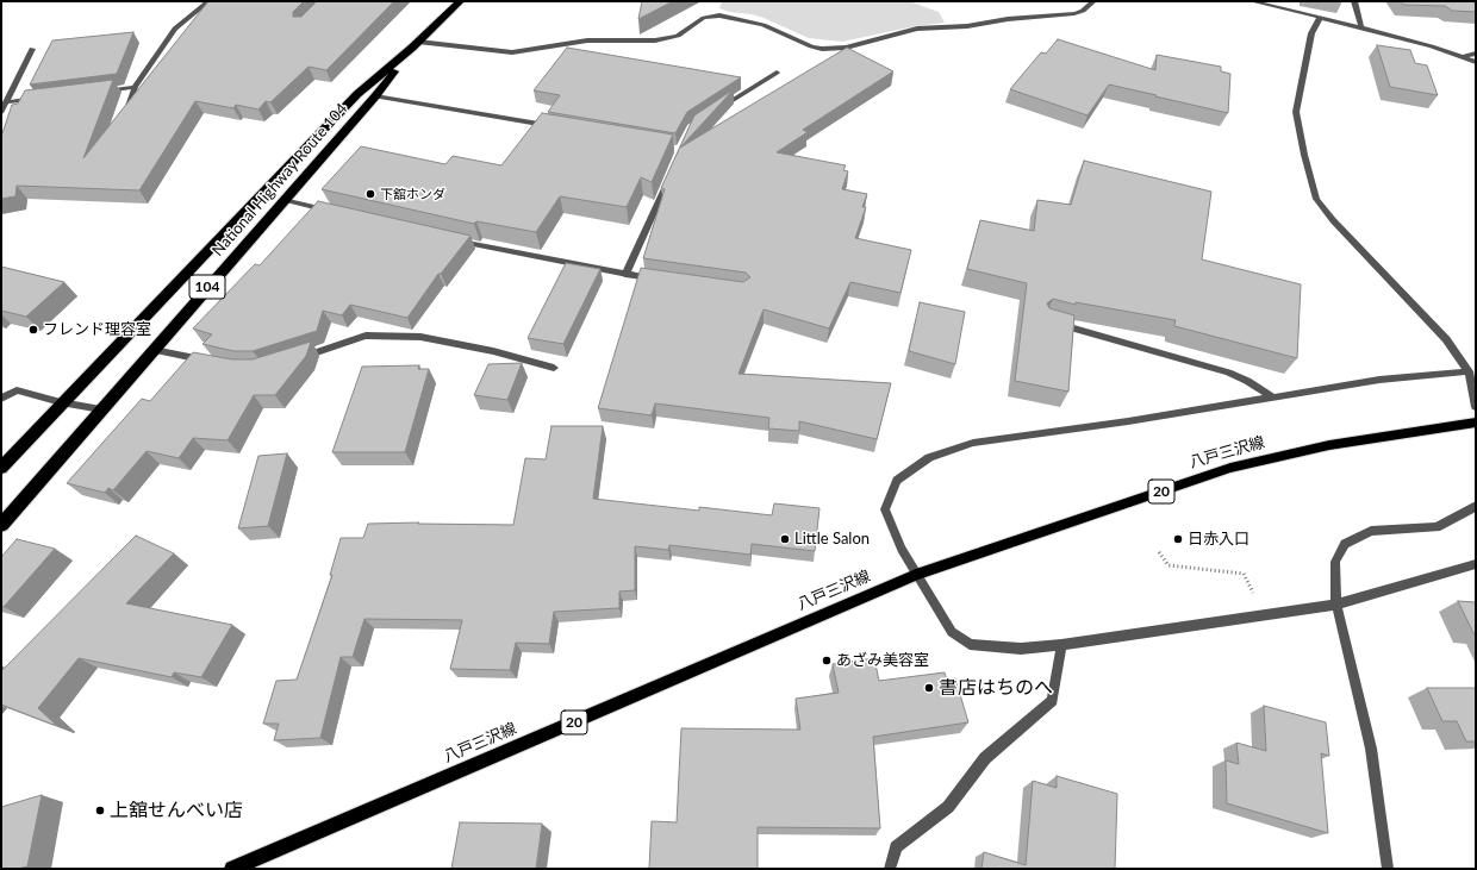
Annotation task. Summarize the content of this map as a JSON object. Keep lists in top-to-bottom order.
{
  "streets": {
    "highway": ["National Highway Route 104", "104"],
    "main road": ["八戸三沢線", "20"]
  },
  "places": [
    "下舘ホンダ",
    "フレンド理容室",
    "Little Salon",
    "日赤入口",
    "あざみ美容室",
    "書店はちのへ",
    "上舘せんべい店"
  ]
}
